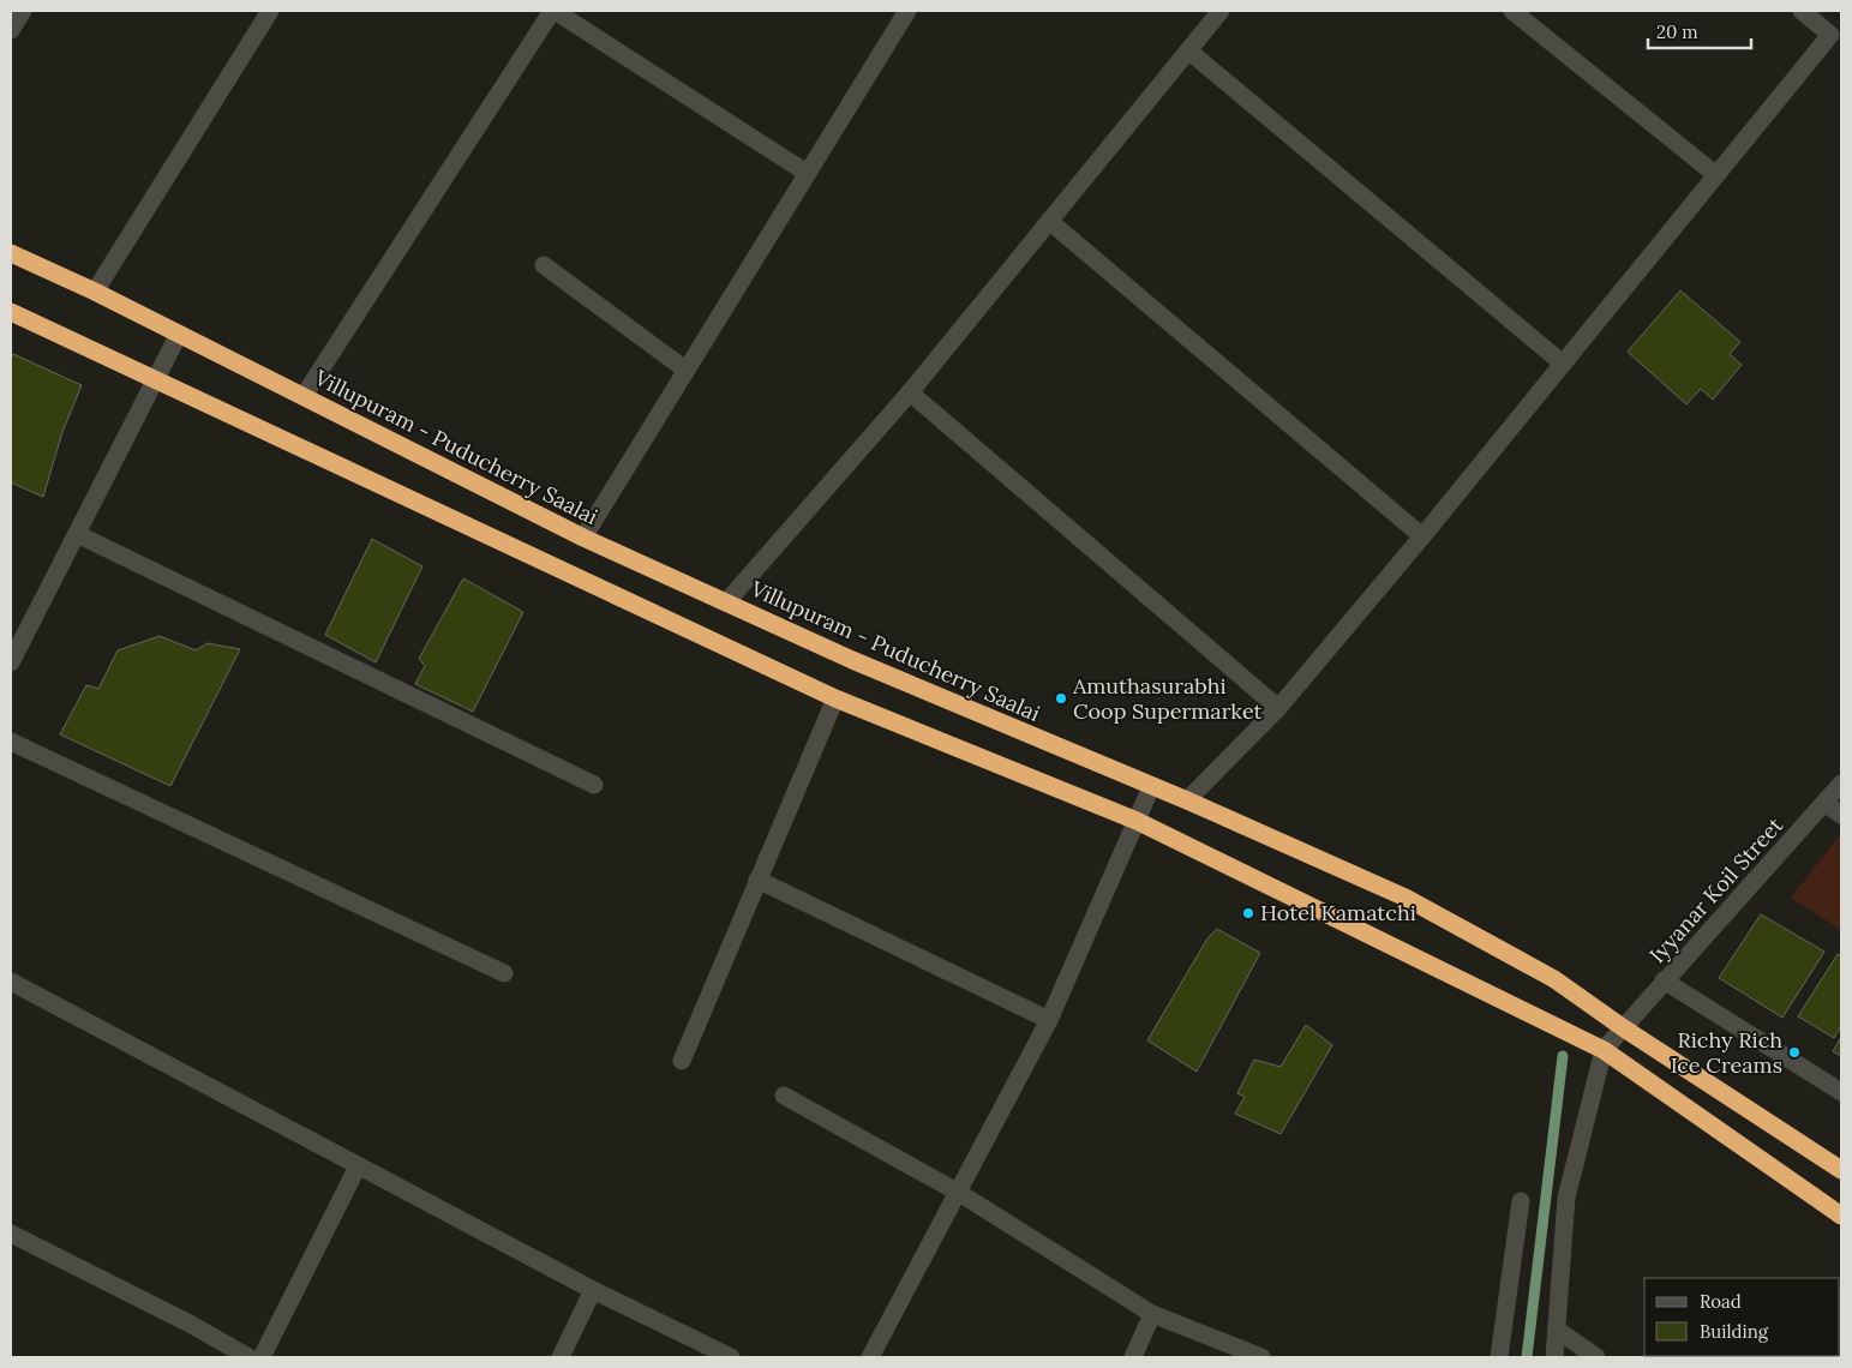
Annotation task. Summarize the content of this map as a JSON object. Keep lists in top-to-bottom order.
{
  "streets": {
    "highway": ["Villupuram - Puducherry Saalai"],
    "street": ["Iyyanar Koil Street"]
  },
  "crossings": [
    ["Villupuram - Puducherry Saalai", "Iyyanar Koil Street"]
  ],
  "places": ["Amuthasurabhi Coop Supermarket", "Hotel Kamatchi", "Richy Rich Ice Creams"],
  "legend": ["Road", "Building"],
  "scale_bar": "20 m"
}
